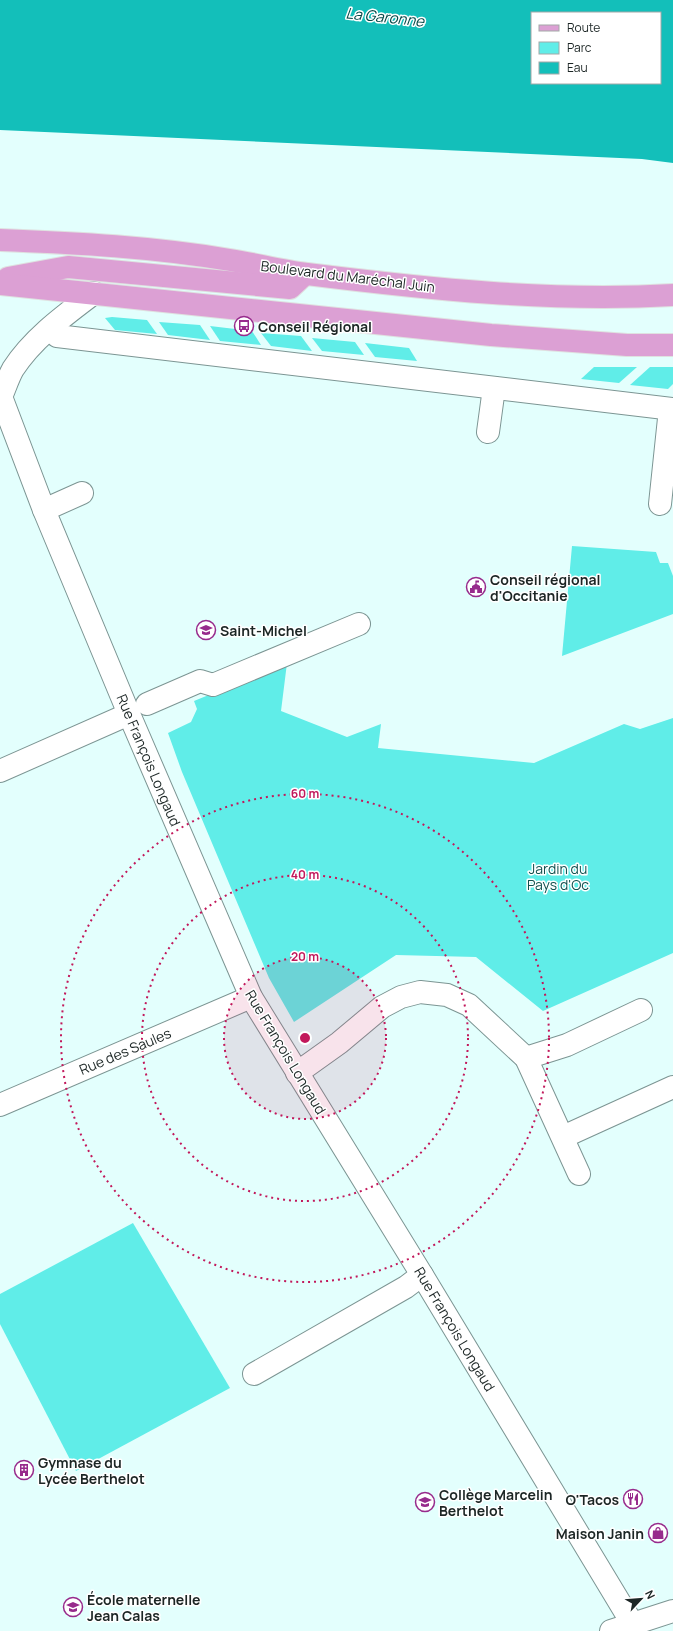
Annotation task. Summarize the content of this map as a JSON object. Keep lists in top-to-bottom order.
{
  "streets": {
    "main road": ["Boulevard du Maréchal Juin"],
    "street": ["Rue François Longaud", "Rue des Saules"]
  },
  "crossings": [
    ["Rue François Longaud", "Rue des Saules"]
  ],
  "water": ["La Garonne"],
  "parks": ["Jardin du Pays d'Oc"],
  "places": {
    "bus stop": ["Conseil Régional"],
    "public building": ["Conseil régional d'Occitanie"],
    "school or university": ["Saint-Michel", "Collège Marcelin Berthelot", "École maternelle Jean Calas"],
    "building": ["Gymnase du Lycée Berthelot"],
    "restaurant": ["O'Tacos"],
    "shop": ["Maison Janin"]
  },
  "legend": ["Route", "Parc", "Eau"],
  "north": "top right",
  "rings": ["60 m", "40 m", "20 m"]
}
